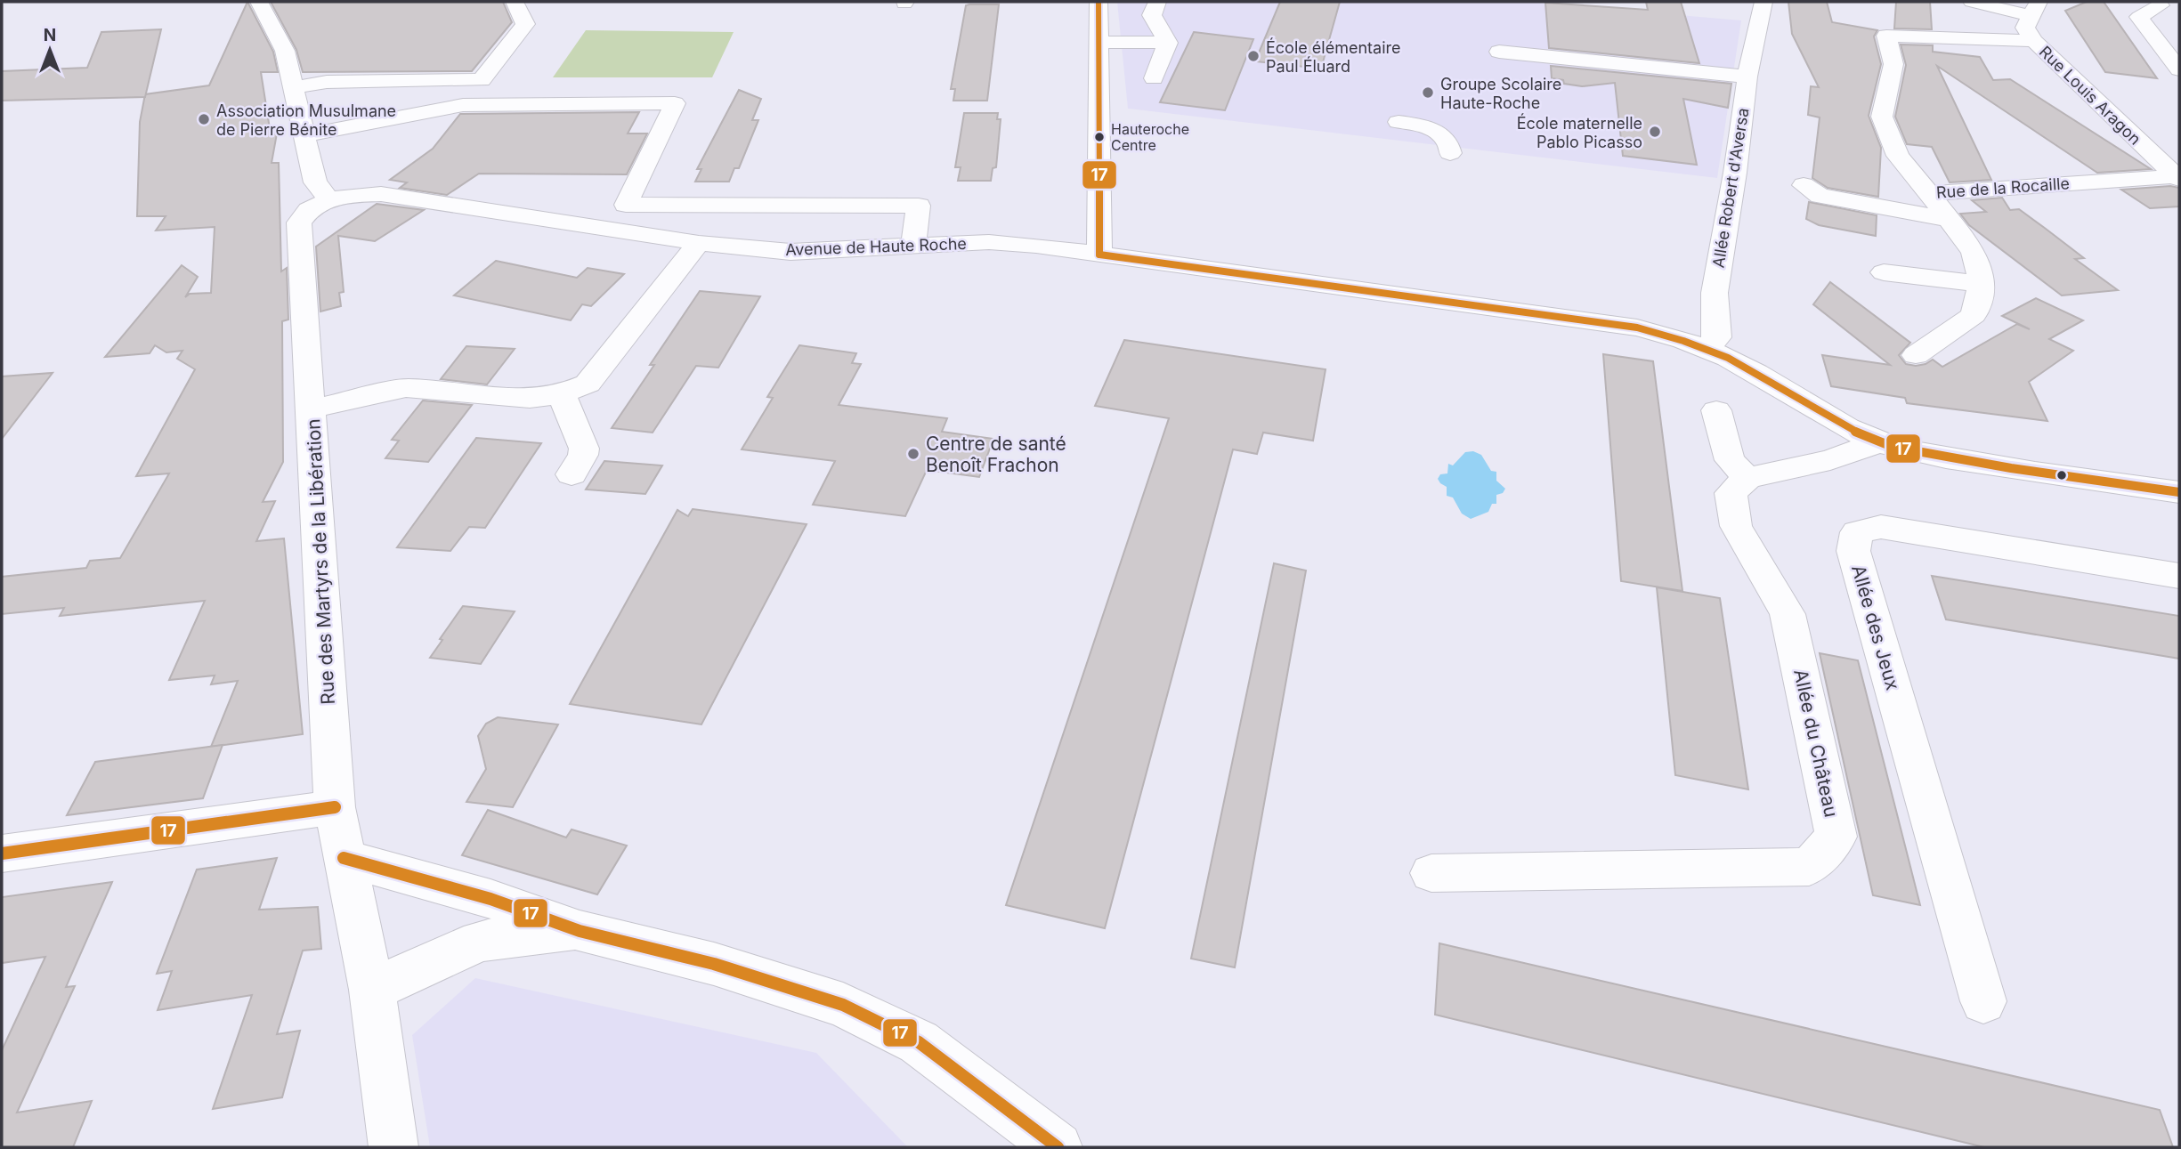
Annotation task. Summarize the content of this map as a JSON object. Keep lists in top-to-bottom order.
{
  "streets": {
    "street": [
      "Rue Louis Aragon",
      "Allée Robert d'Aversa",
      "Rue de la Rocaille",
      "Avenue de Haute Roche",
      "Rue des Martyrs de la Libération",
      "Allée des Jeux",
      "Allée du Château"
    ]
  },
  "crossings": [
    ["Rue Louis Aragon", "Rue de la Rocaille"],
    ["Allée Robert d'Aversa", "Avenue de Haute Roche"],
    ["Avenue de Haute Roche", "Rue des Martyrs de la Libération"]
  ],
  "places": [
    "École élémentaire Paul Éluard",
    "Groupe Scolaire Haute-Roche",
    "Association Musulmane de Pierre Bénite",
    "École maternelle Pablo Picasso",
    "Hauteroche Centre",
    "Centre de santé Benoît Frachon"
  ],
  "lines": ["transit line 17"],
  "north": "top"
}
